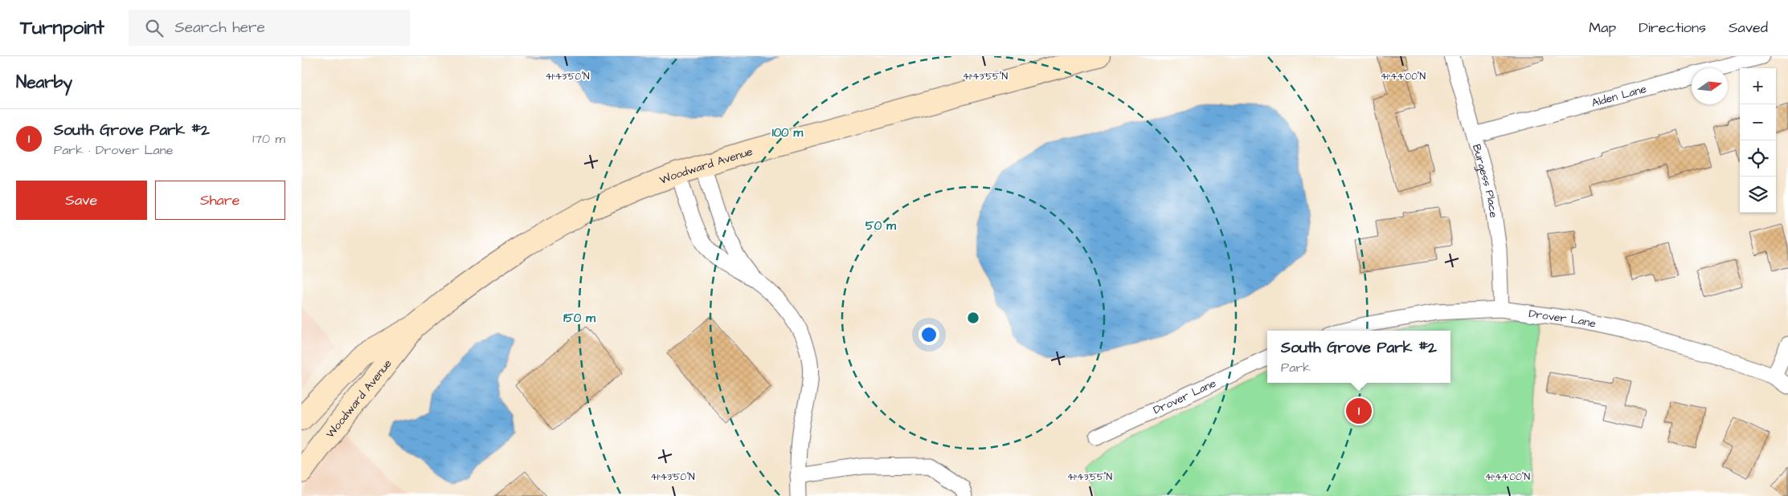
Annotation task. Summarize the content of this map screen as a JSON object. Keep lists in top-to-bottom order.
{
  "streets": {
    "main road": ["Woodward Avenue"],
    "street": ["Alden Lane", "Burgess Place", "Drover Lane"]
  },
  "crossings": [
    ["Alden Lane", "Burgess Place"],
    ["Burgess Place", "Drover Lane"]
  ],
  "north": "right",
  "page": {
    "header": "Turnpoint",
    "search": "Search here",
    "nav": ["Map", "Directions", "Saved"],
    "heading": "Nearby",
    "map_buttons": ["+", "−"],
    "list": [
      {
        "mark": "1",
        "name": "South Grove Park #2",
        "note": "Park · Drover Lane",
        "value": "170 m"
      }
    ],
    "buttons": ["Save", "Share"],
    "popup": ["South Grove Park #2", "Park"],
    "pins": "1"
  },
  "coordinates": ["41°43'55\"N", "41°44'00\"N", "41°43'50\"N"],
  "rings": ["100 m", "50 m", "150 m"]
}
